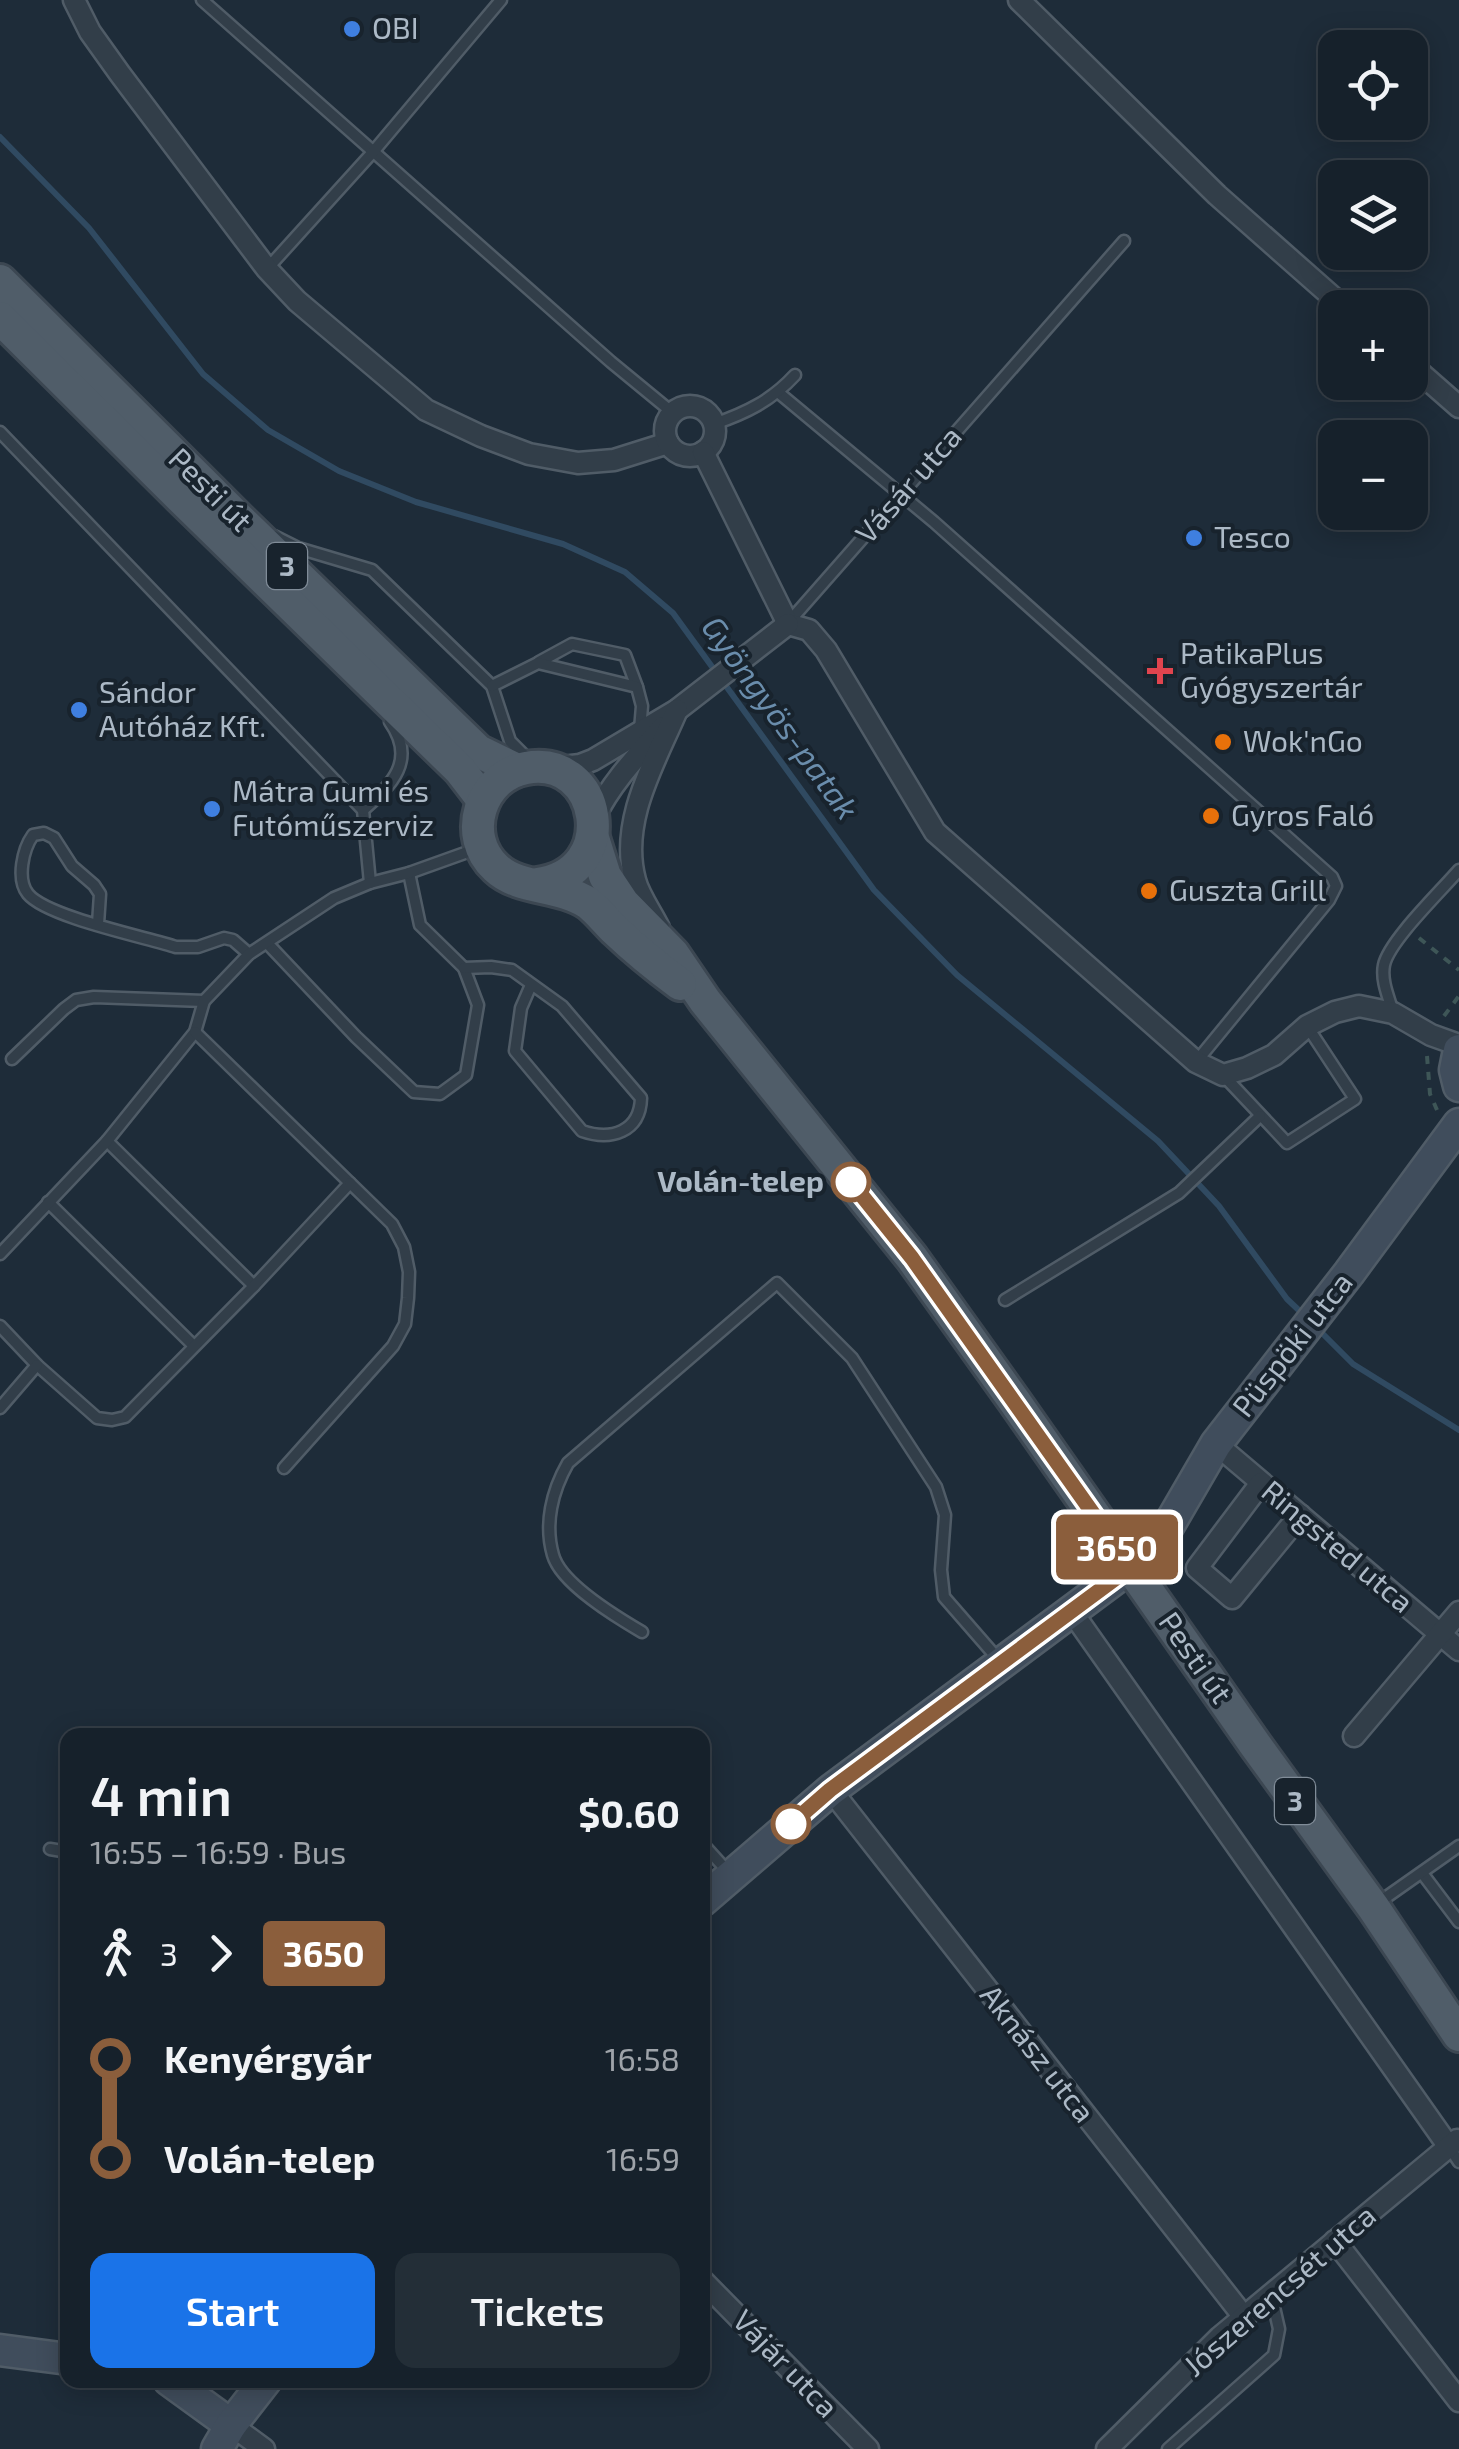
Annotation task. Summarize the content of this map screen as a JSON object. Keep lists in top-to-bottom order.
{
  "streets": {
    "main road": ["Pesti út", "3"],
    "street": [
      "Vásár utca",
      "Püspöki utca",
      "Ringsted utca",
      "Aknász utca",
      "Jószerencsét utca",
      "Vájár utca"
    ]
  },
  "crossings": [
    ["Vásár utca", "Pesti út"],
    ["Pesti út", "Püspöki utca"],
    ["Püspöki utca", "Ringsted utca"],
    ["Püspöki utca", "Aknász utca"],
    ["Aknász utca", "Jószerencsét utca"]
  ],
  "water": ["Gyöngyös-patak"],
  "places": {
    "other": [
      "OBI",
      "Tesco",
      "Sándor Autóház Kft.",
      "Wok'nGo",
      "Mátra Gumi és Futóműszerviz",
      "Gyros Faló",
      "Guszta Grill",
      "Volán-telep"
    ],
    "health": ["PatikaPlus Gyógyszertár"]
  },
  "lines": ["bus line 3650"],
  "page": {
    "on_map": "3650",
    "map_buttons": ["+", "−"],
    "heading": ["4 min", "16:55 – 16:59 · Bus", "$0.60"],
    "legs": ["3", "3650"],
    "list": [
      {
        "name": "Kenyérgyár",
        "value": "16:58"
      },
      {
        "name": "Volán-telep",
        "value": "16:59"
      }
    ],
    "buttons": ["Start", "Tickets"]
  }
}
